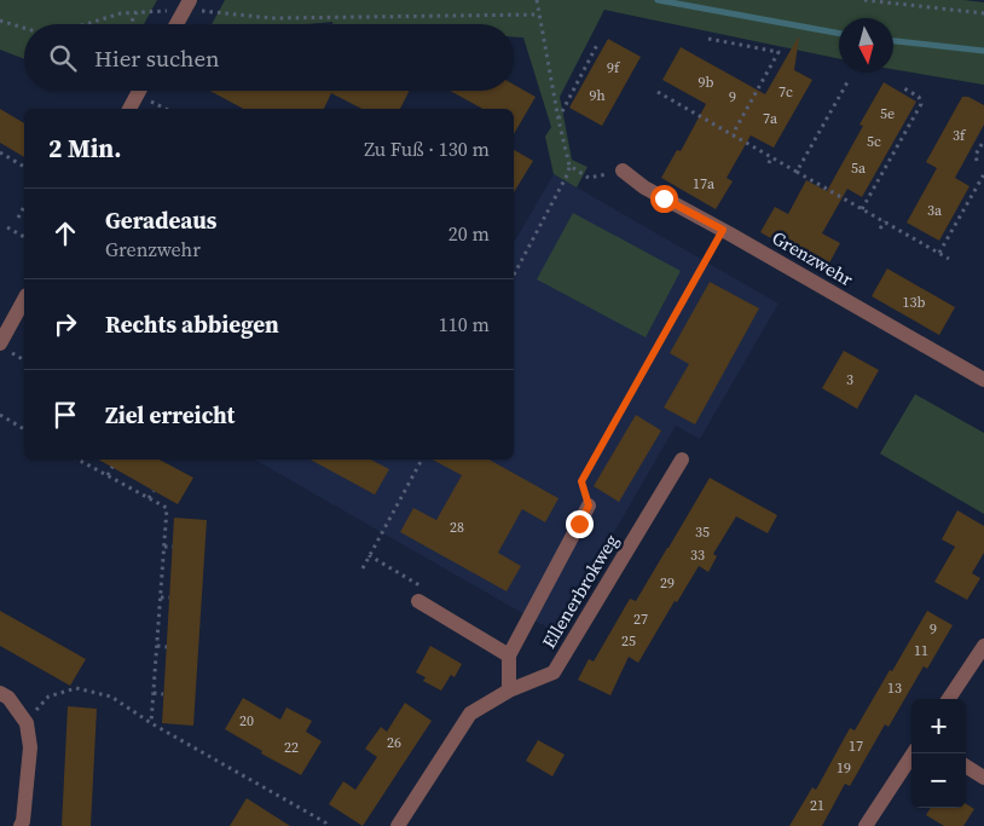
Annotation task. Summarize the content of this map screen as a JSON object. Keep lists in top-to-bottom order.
{
  "streets": {
    "street": ["Grenzwehr", "Ellenerbrokweg"]
  },
  "house_numbers": [
    "9f",
    "9b",
    "7c",
    "9h",
    "9",
    "5e",
    "7a",
    "3f",
    "5c",
    "5a",
    "17a",
    "3a",
    "13b",
    "3",
    "28",
    "35",
    "33",
    "29",
    "27",
    "9",
    "25",
    "11",
    "13",
    "20",
    "26",
    "17",
    "22",
    "19",
    "21"
  ],
  "north": "bottom",
  "page": {
    "search": "Hier suchen",
    "heading": ["2 Min.", "Zu Fuß · 130 m"],
    "list": [
      ["Geradeaus", "Grenzwehr", "20 m"],
      ["Rechts abbiegen", "110 m"],
      "Ziel erreicht"
    ],
    "map_buttons": ["+", "−"]
  }
}
